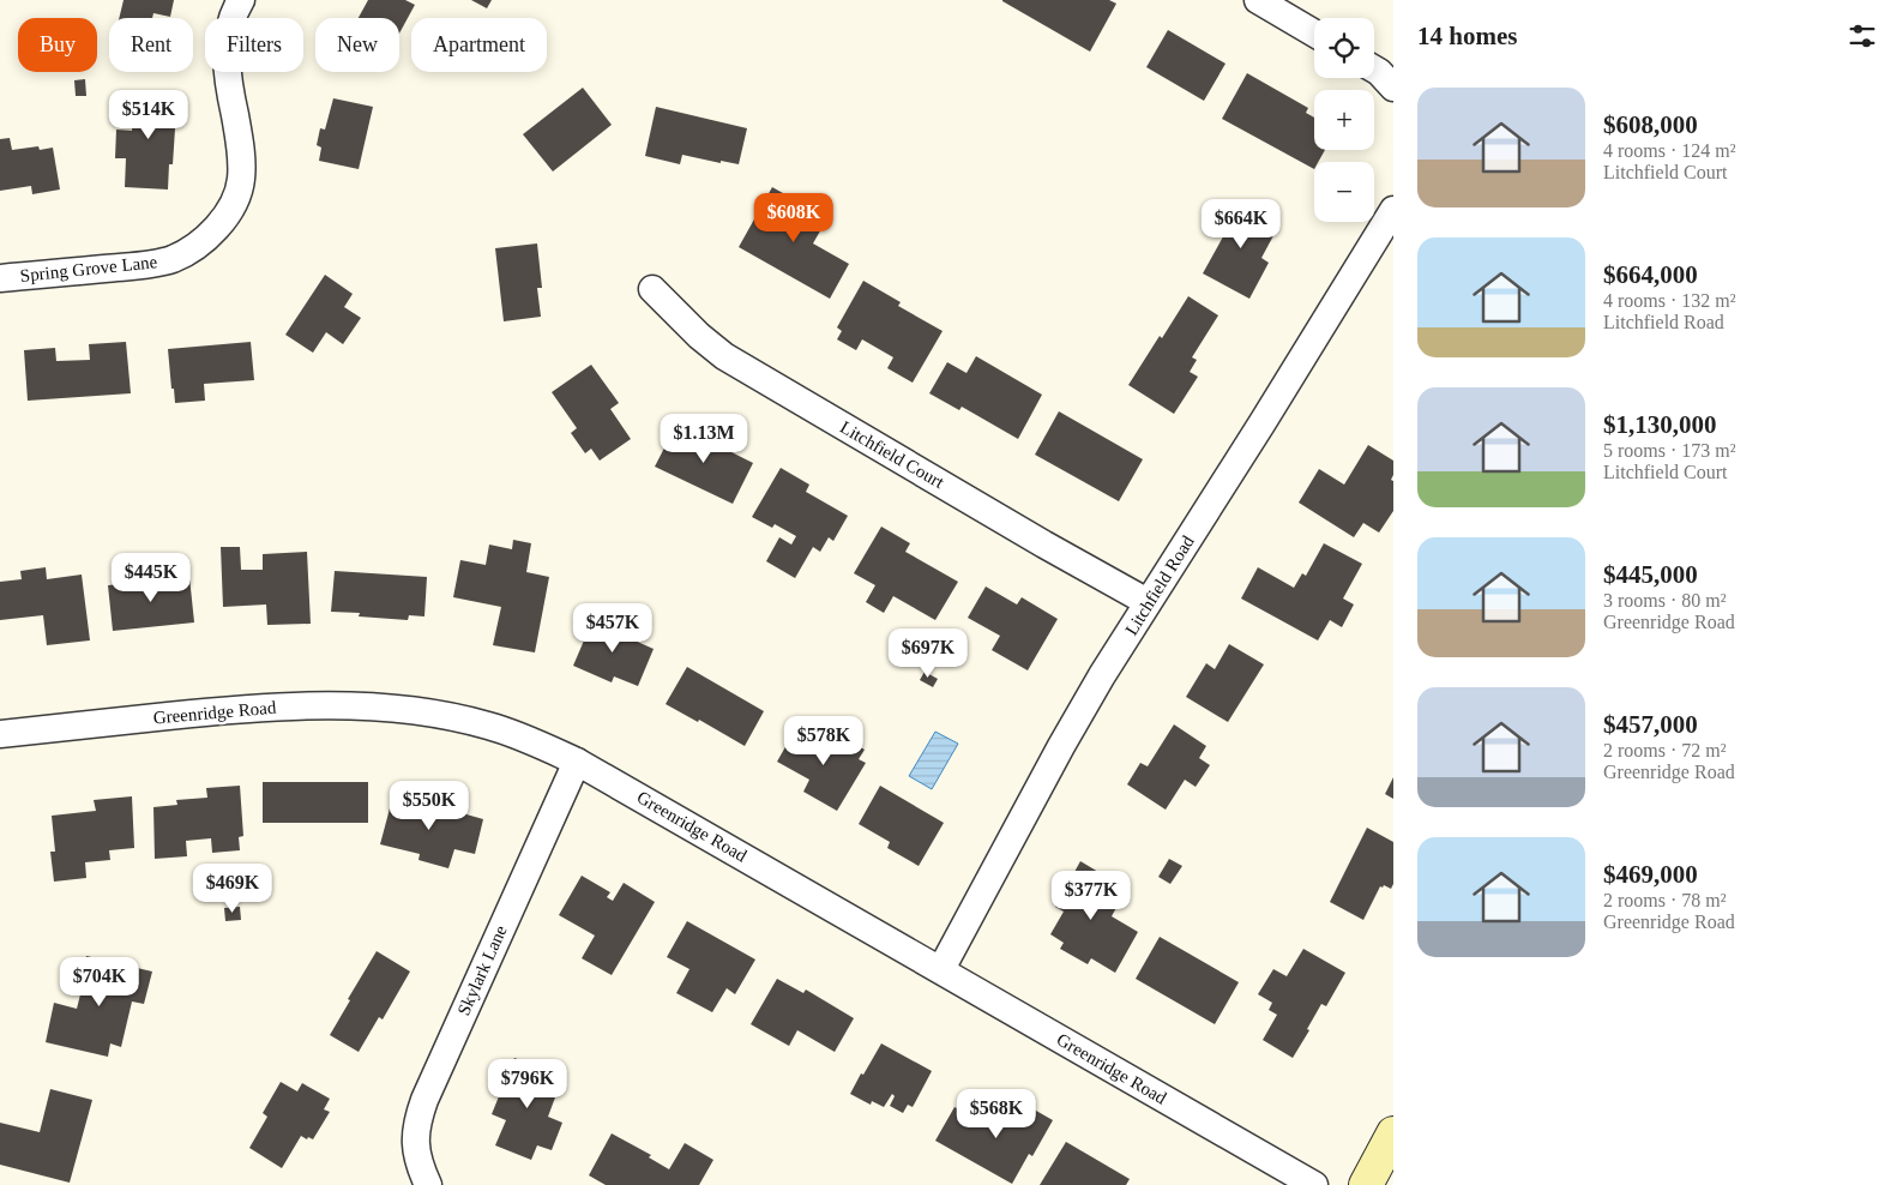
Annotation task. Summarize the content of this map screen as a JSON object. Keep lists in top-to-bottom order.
{
  "streets": {
    "street": [
      "Spring Grove Lane",
      "Litchfield Court",
      "Litchfield Road",
      "Greenridge Road",
      "Skylark Lane"
    ]
  },
  "crossings": [
    ["Litchfield Court", "Litchfield Road"],
    ["Litchfield Road", "Greenridge Road"],
    ["Greenridge Road", "Skylark Lane"]
  ],
  "page": {
    "heading": "14 homes",
    "map_buttons": ["+", "−"],
    "chip": [
      "Buy",
      "Rent",
      "Filters",
      "New",
      "Apartment"
    ],
    "list": [
      {
        "name": "$608,000",
        "note": "4 rooms · 124 m² · Litchfield Court"
      },
      {
        "name": "$664,000",
        "note": "4 rooms · 132 m² · Litchfield Road"
      },
      {
        "name": "$1,130,000",
        "note": "5 rooms · 173 m² · Litchfield Court"
      },
      {
        "name": "$445,000",
        "note": "3 rooms · 80 m² · Greenridge Road"
      },
      {
        "name": "$457,000",
        "note": "2 rooms · 72 m² · Greenridge Road"
      },
      {
        "name": "$469,000",
        "note": "2 rooms · 78 m² · Greenridge Road"
      }
    ],
    "price": [
      "$514K",
      "$608K",
      "$664K",
      "$1.13M",
      "$445K",
      "$457K",
      "$697K",
      "$578K",
      "$550K",
      "$469K",
      "$377K",
      "$704K",
      "$796K",
      "$568K"
    ]
  }
}
